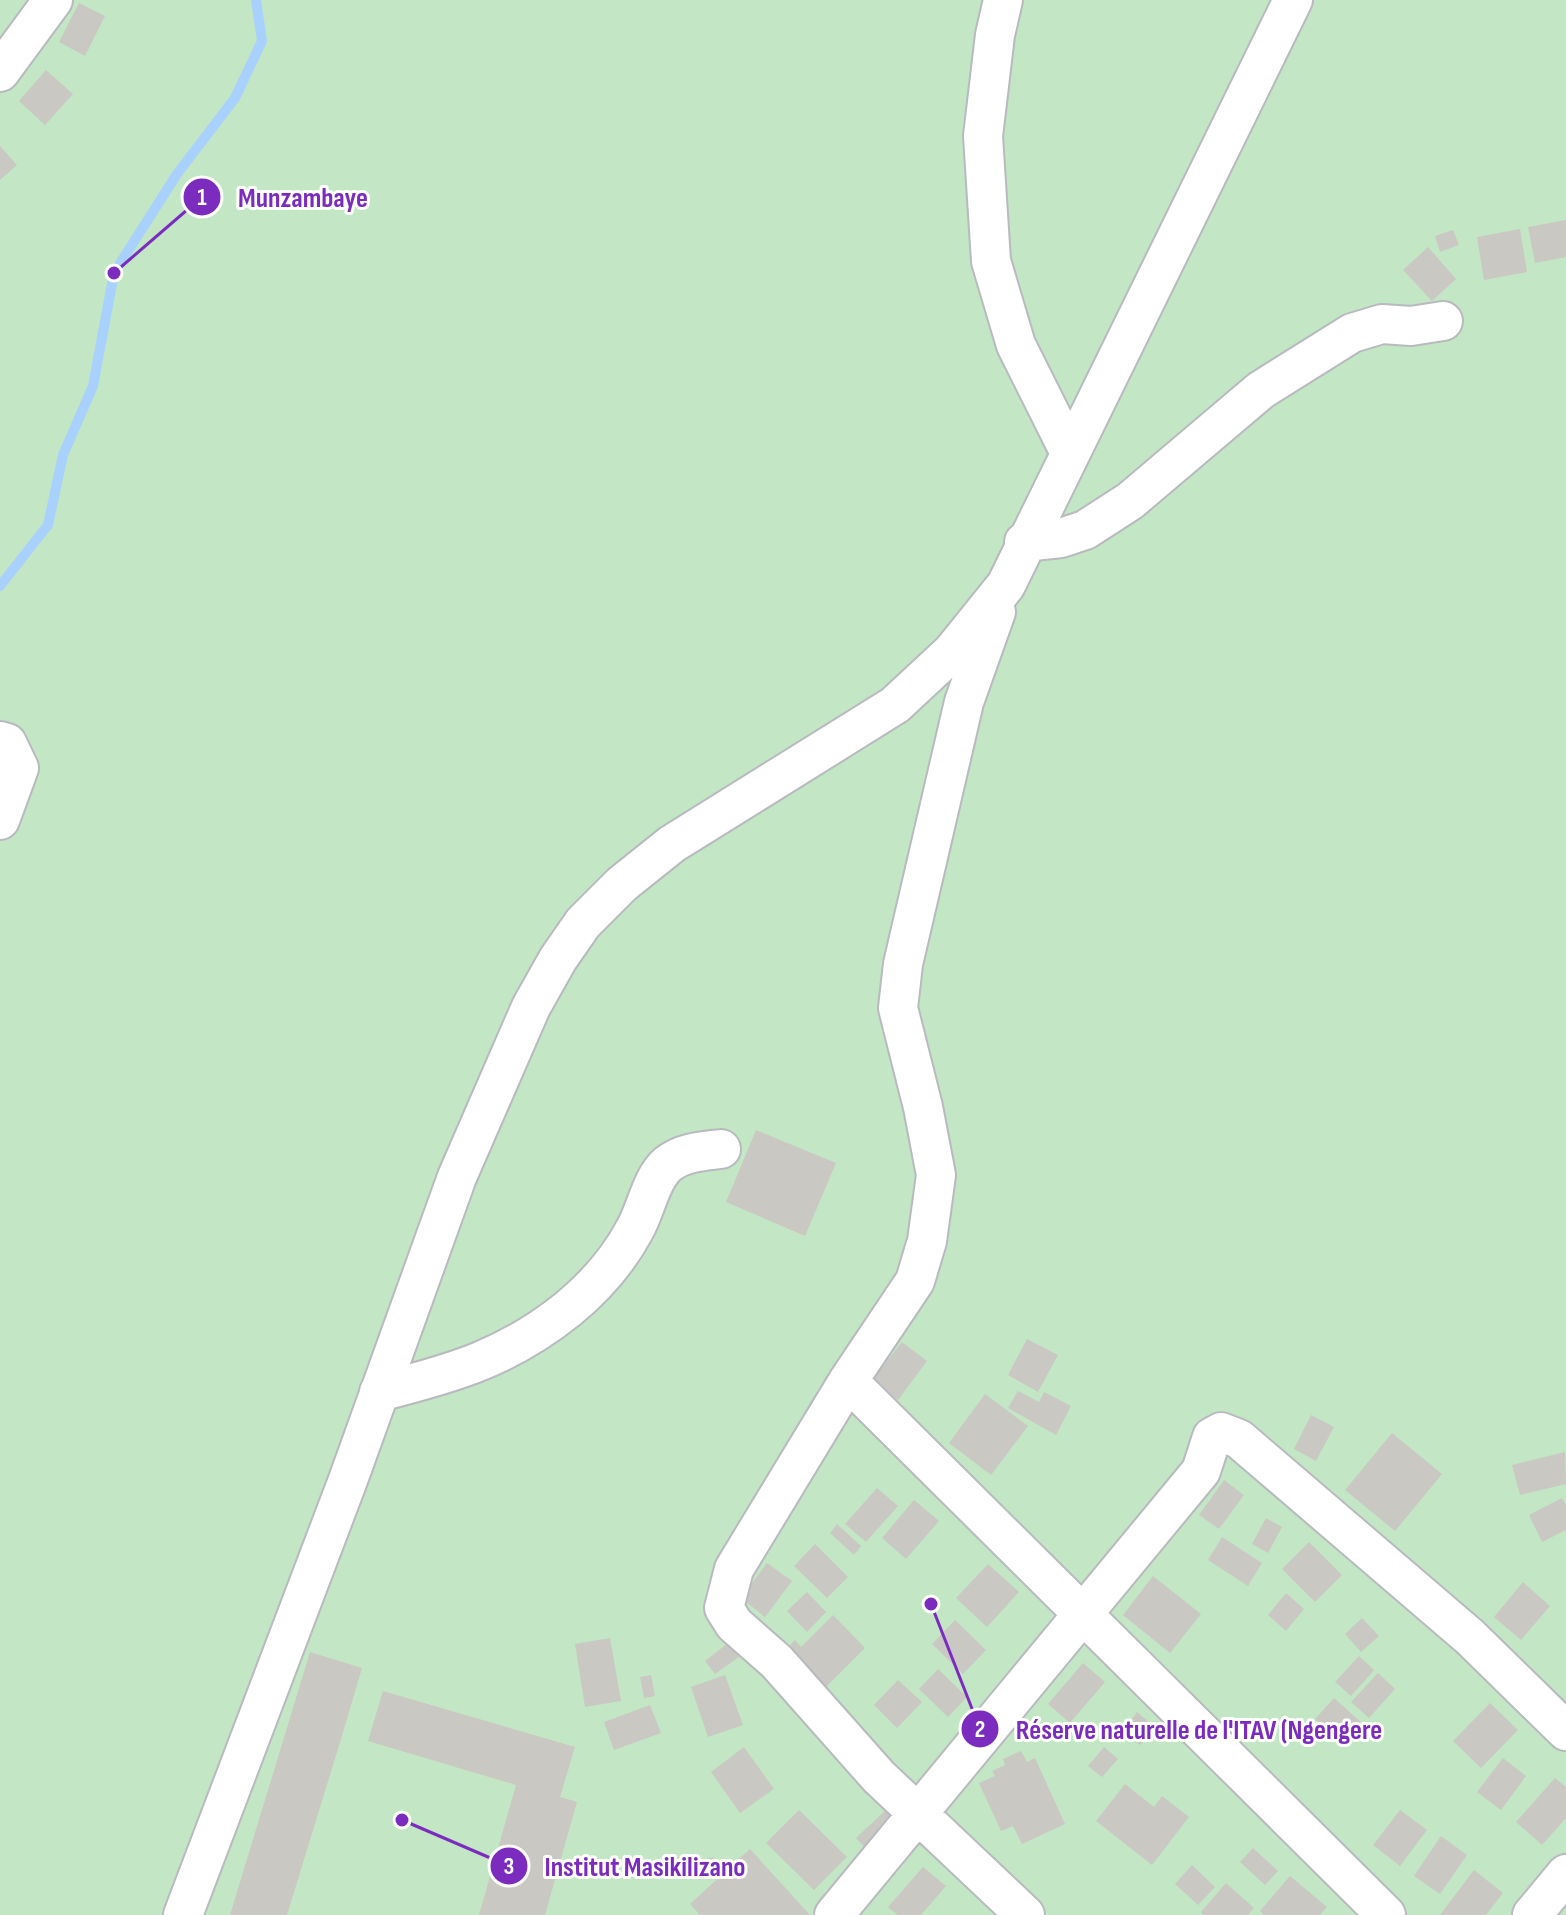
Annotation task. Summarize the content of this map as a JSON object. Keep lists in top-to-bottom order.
{
  "places": ["Munzambaye", "Réserve naturelle de l'ITAV (Ngengere", "Institut Masikilizano"]
}
